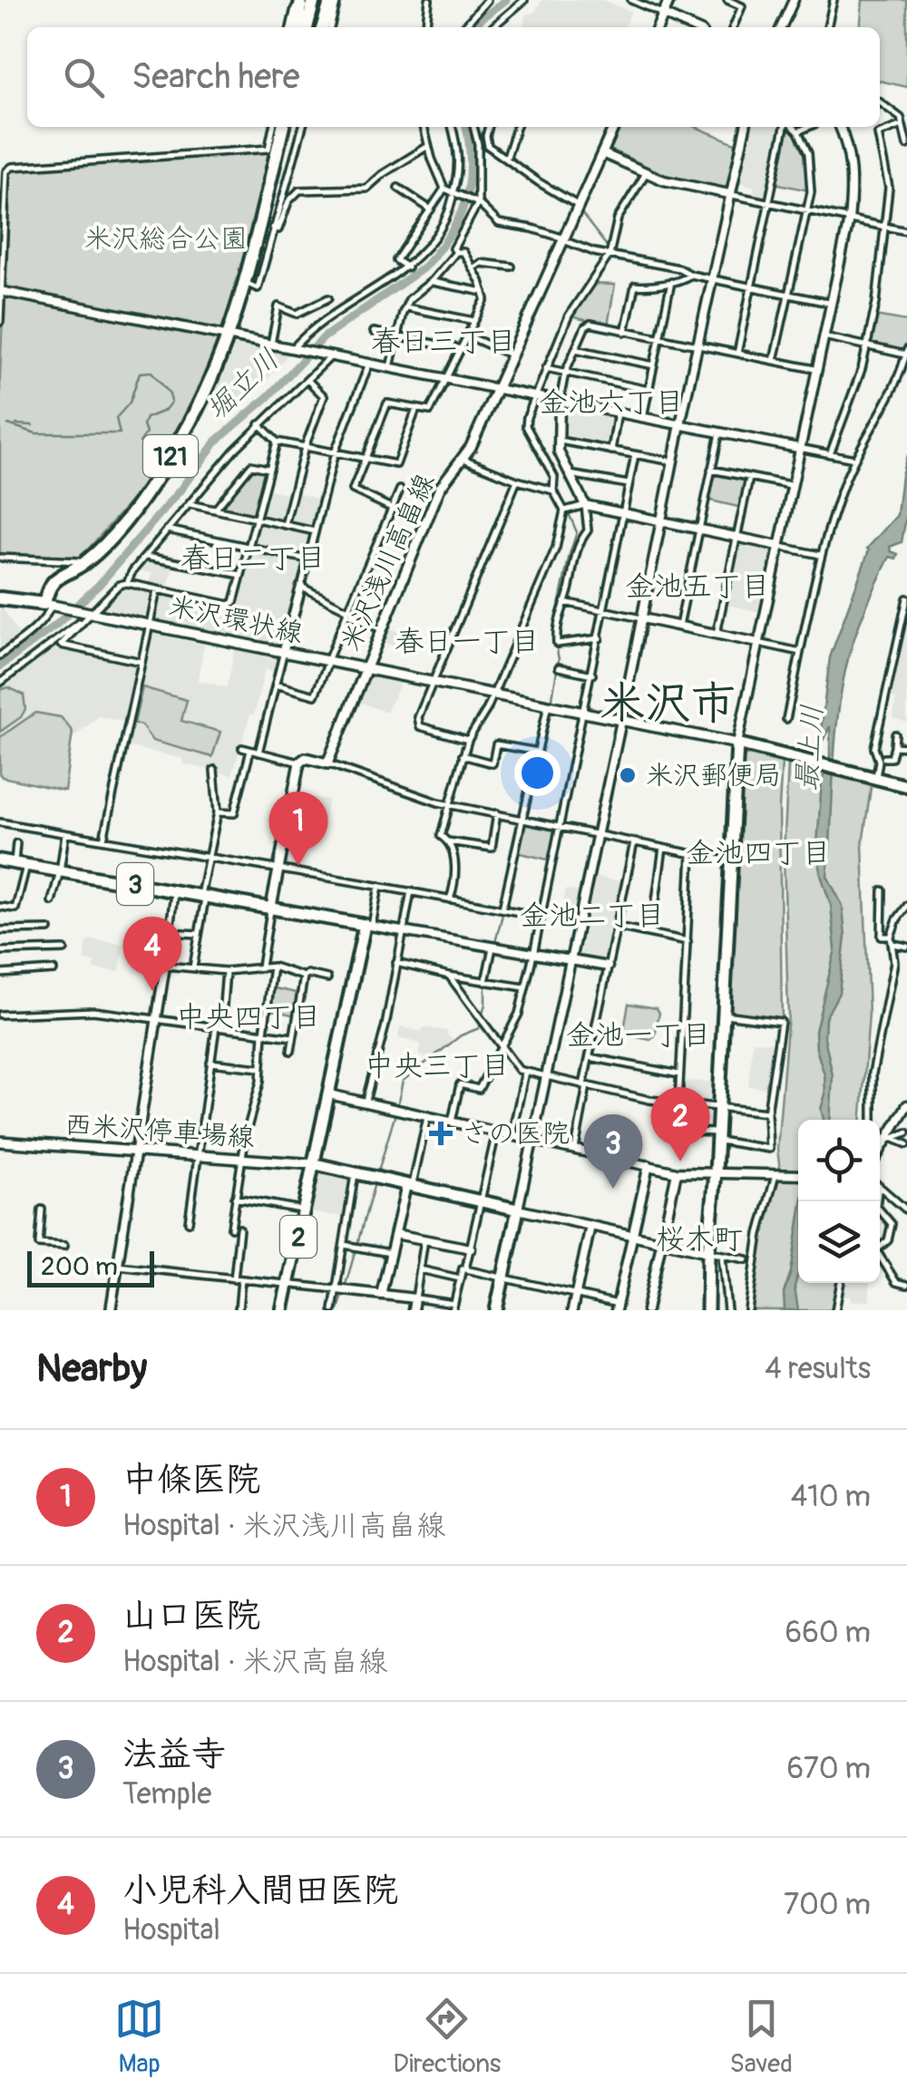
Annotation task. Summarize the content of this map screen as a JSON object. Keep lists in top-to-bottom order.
{
  "streets": {
    "highway": ["121"],
    "main road": [
      "米沢浅川高畠線",
      "米沢環状線",
      "3",
      "西米沢停車場線",
      "2"
    ]
  },
  "crossings": [
    ["121", "米沢環状線"],
    ["米沢浅川高畠線", "米沢環状線"],
    ["西米沢停車場線", "2"]
  ],
  "districts": [
    "春日三丁目",
    "金池六丁目",
    "春日二丁目",
    "金池五丁目",
    "春日一丁目",
    "米沢市",
    "金池四丁目",
    "金池二丁目",
    "中央四丁目",
    "金池一丁目",
    "中央三丁目",
    "桜木町"
  ],
  "water": ["堀立川", "最上川"],
  "parks": ["米沢総合公園"],
  "places": {
    "other": ["米沢郵便局"],
    "health": ["さの医院"]
  },
  "scale_bar": "200 m",
  "page": {
    "search": "Search here",
    "pins": [
      "1",
      "4",
      "2",
      "3"
    ],
    "scale": "200 m",
    "heading": ["Nearby", "4 results"],
    "list": [
      {
        "mark": "1",
        "name": "中條医院",
        "note": "Hospital · 米沢浅川高畠線",
        "value": "410 m"
      },
      {
        "mark": "2",
        "name": "山口医院",
        "note": "Hospital · 米沢高畠線",
        "value": "660 m"
      },
      {
        "mark": "3",
        "name": "法益寺",
        "note": "Temple",
        "value": "670 m"
      },
      {
        "mark": "4",
        "name": "小児科入間田医院",
        "note": "Hospital",
        "value": "700 m"
      }
    ],
    "nav": ["Map", "Directions", "Saved"]
  }
}
